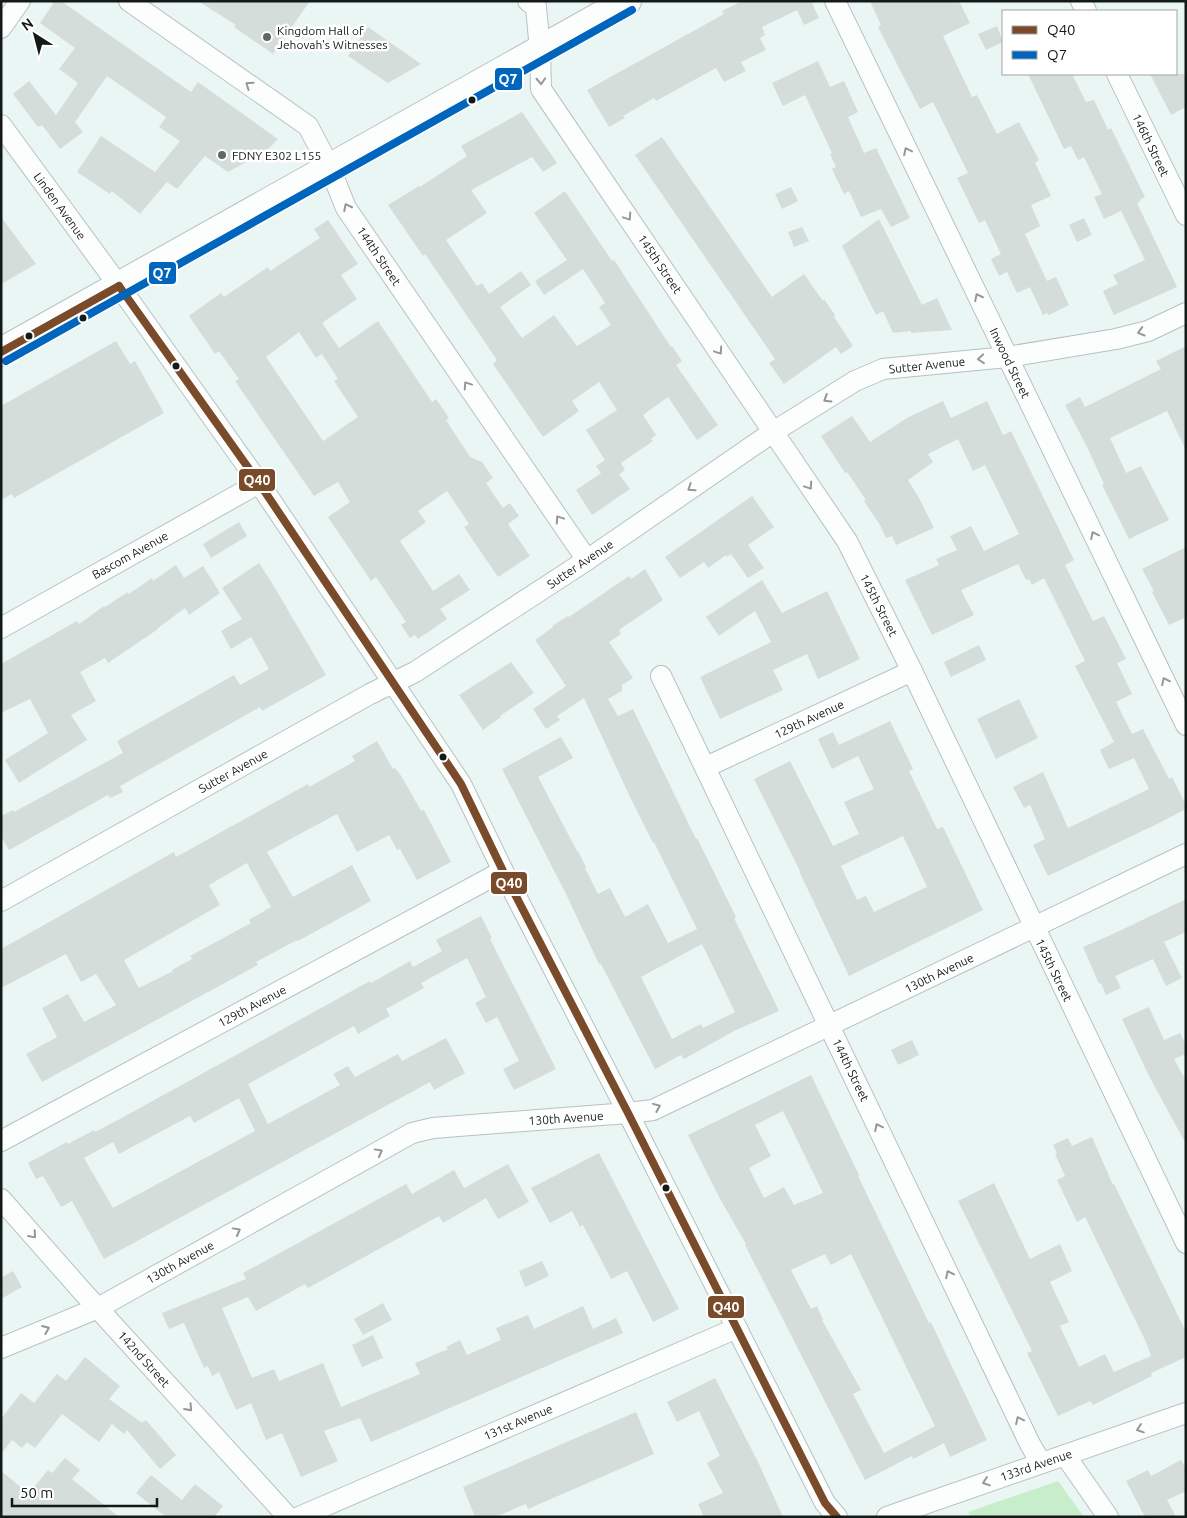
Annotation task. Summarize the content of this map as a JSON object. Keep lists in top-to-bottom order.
{
  "streets": {
    "street": [
      "146th Street",
      "Linden Avenue",
      "144th Street",
      "145th Street",
      "Inwood Street",
      "Sutter Avenue",
      "Bascom Avenue",
      "129th Avenue",
      "130th Avenue",
      "142nd Street",
      "131st Avenue",
      "133rd Avenue"
    ]
  },
  "crossings": [
    ["Linden Avenue", "Sutter Avenue"],
    ["Linden Avenue", "Bascom Avenue"],
    ["Linden Avenue", "129th Avenue"],
    ["Linden Avenue", "130th Avenue"],
    ["Linden Avenue", "131st Avenue"],
    ["144th Street", "Sutter Avenue"],
    ["144th Street", "129th Avenue"],
    ["144th Street", "130th Avenue"],
    ["144th Street", "133rd Avenue"],
    ["145th Street", "Sutter Avenue"],
    ["145th Street", "129th Avenue"],
    ["145th Street", "130th Avenue"],
    ["Inwood Street", "Sutter Avenue"],
    ["130th Avenue", "142nd Street"]
  ],
  "one_way": [
    "144th Street",
    "145th Street",
    "Inwood Street",
    "Sutter Avenue",
    "130th Avenue",
    "142nd Street",
    "133rd Avenue"
  ],
  "places": ["Kingdom Hall of Jehovah's Witnesses", "FDNY E302 L155"],
  "lines": ["transit line Q7", "transit line Q40"],
  "legend": ["Q40", "Q7"],
  "scale_bar": "50 m",
  "north": "top left"
}
